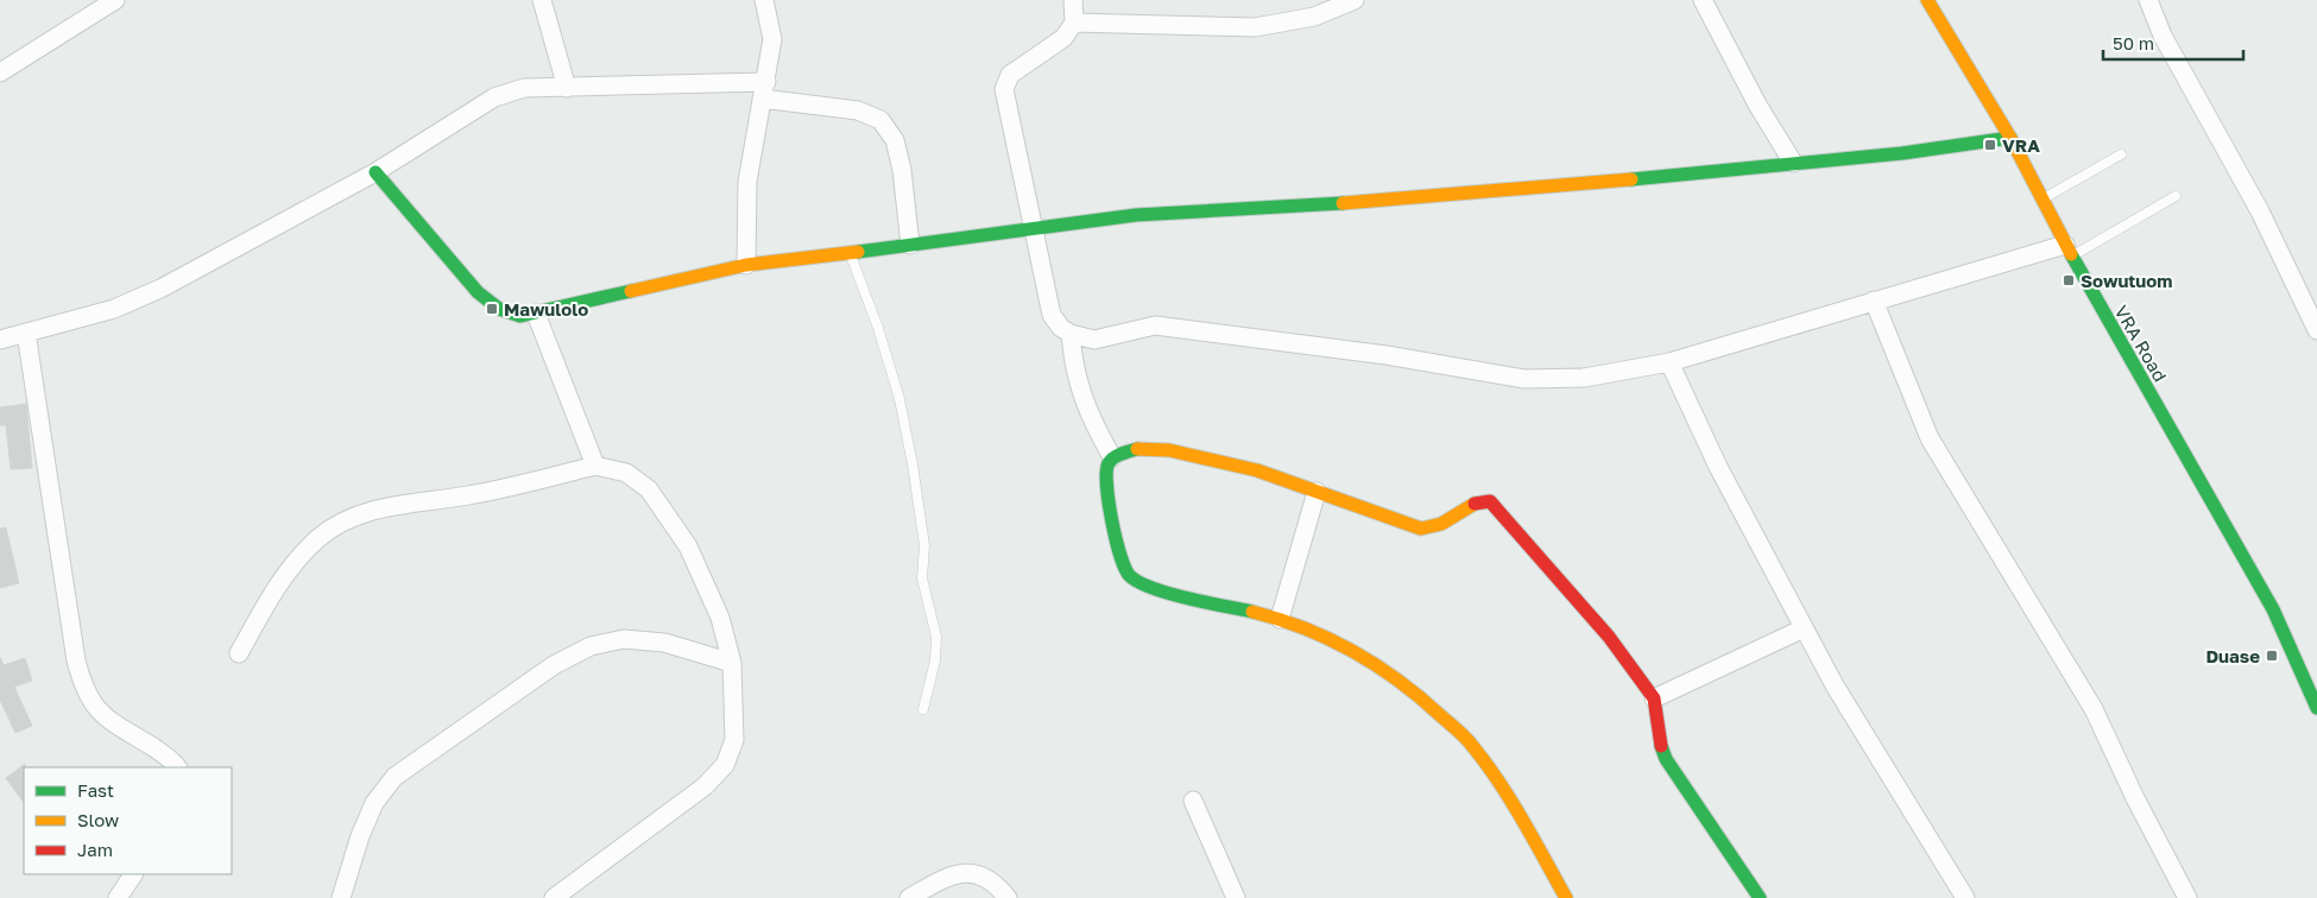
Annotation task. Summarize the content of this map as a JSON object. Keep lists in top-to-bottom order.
{
  "streets": {
    "street": ["VRA Road"]
  },
  "places": {
    "transit": [
      "VRA",
      "Sowutuom",
      "Mawulolo",
      "Duase"
    ]
  },
  "legend": ["Fast", "Slow", "Jam"],
  "scale_bar": "50 m"
}
